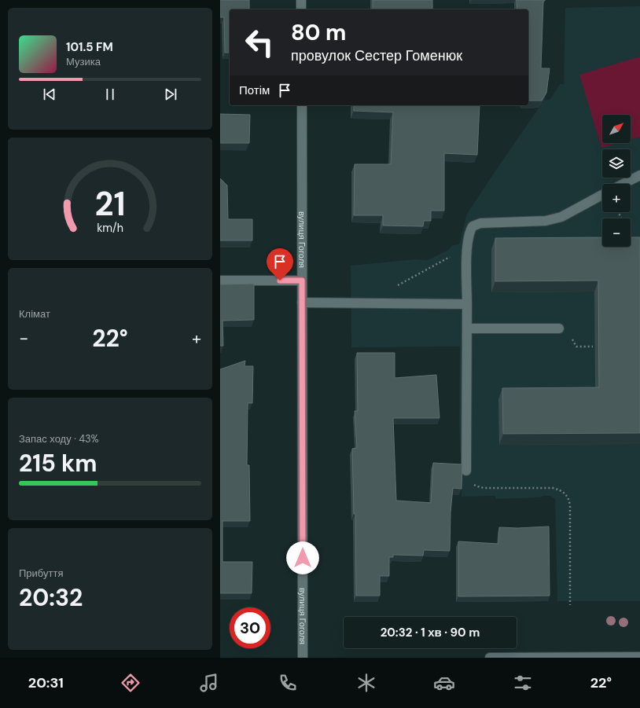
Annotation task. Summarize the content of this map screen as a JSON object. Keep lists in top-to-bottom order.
{
  "streets": {
    "street": ["вулиця Гоголя"]
  },
  "north": "top right",
  "page": {
    "turn": ["80 m", "провулок Сестер Гоменюк"],
    "song": ["101.5 FM", "Музика"],
    "then": "Потім",
    "map_buttons": ["+", "−"],
    "tile": [
      "Клімат",
      ["Запас ходу · 43%", "215 km"],
      ["Прибуття", "20:32"]
    ],
    "heat": ["−", "22°", "+"],
    "limit": "30",
    "trip": "20:32 · 1 хв · 90 m",
    "tabs": ["20:31", "22°"],
    "gauge": ["21", "km/h"]
  }
}
